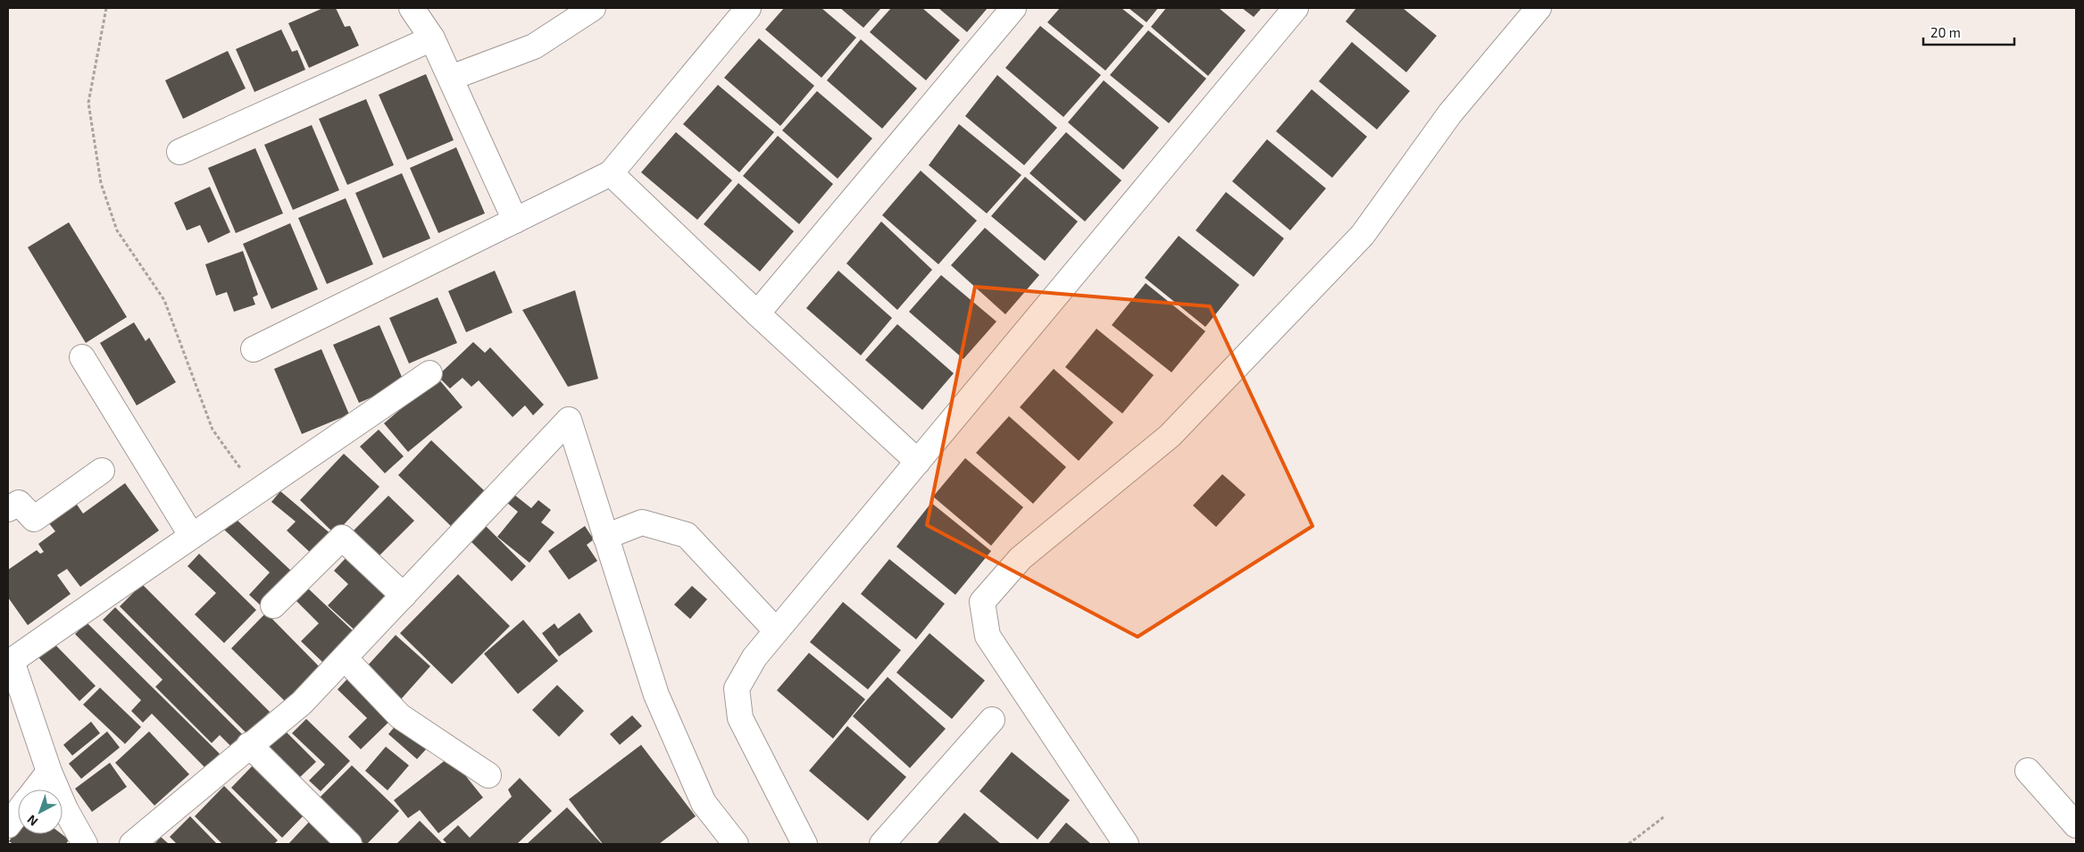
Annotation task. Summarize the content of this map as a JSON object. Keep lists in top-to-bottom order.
{
  "scale_bar": "20 m",
  "north": "bottom left"
}
